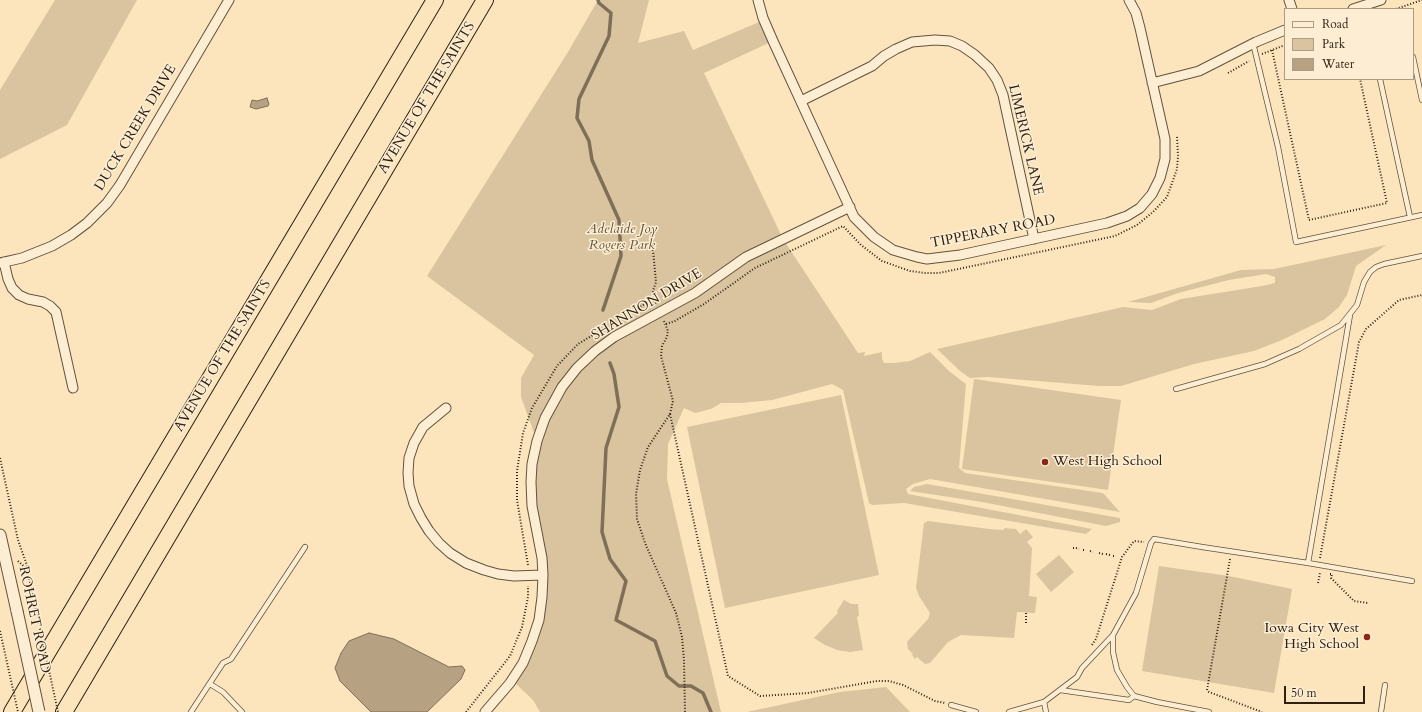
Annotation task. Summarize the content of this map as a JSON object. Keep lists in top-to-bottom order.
{
  "streets": {
    "highway": ["AVENUE OF THE SAINTS"],
    "street": [
      "DUCK CREEK DRIVE",
      "LIMERICK LANE",
      "TIPPERARY ROAD",
      "SHANNON DRIVE",
      "ROHRET ROAD"
    ]
  },
  "crossings": [
    ["LIMERICK LANE", "TIPPERARY ROAD"],
    ["TIPPERARY ROAD", "SHANNON DRIVE"]
  ],
  "parks": ["Adelaide Joy Rogers Park"],
  "places": ["West High School", "Iowa City West High School"],
  "legend": ["Road", "Park", "Water"],
  "scale_bar": "50 m"
}
